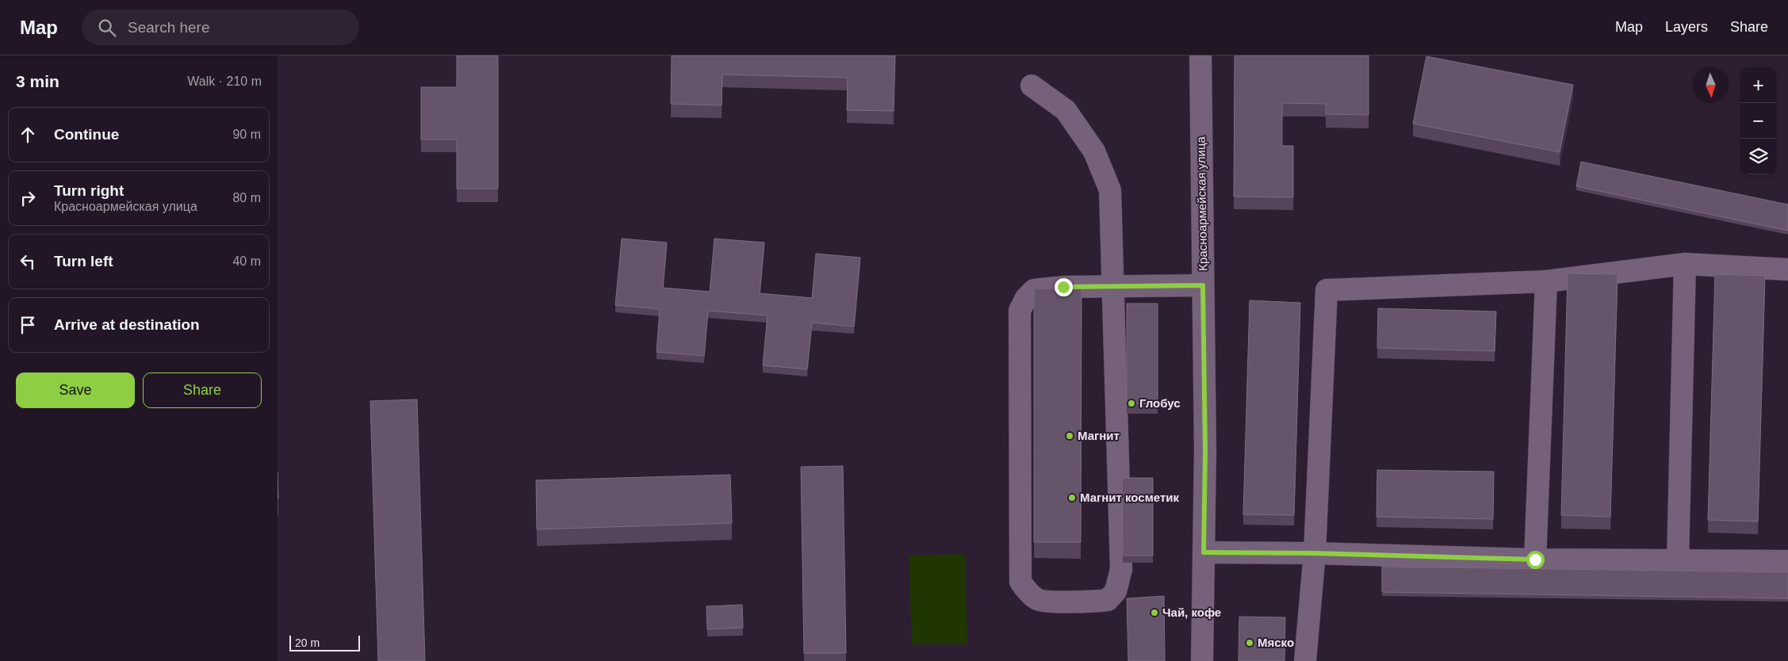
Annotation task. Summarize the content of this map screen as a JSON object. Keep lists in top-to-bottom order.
{
  "streets": {
    "street": ["Красноармейская улица"]
  },
  "places": [
    "Глобус",
    "Магнит",
    "Магнит косметик",
    "Чай, кофе",
    "Мяско"
  ],
  "scale_bar": "20 m",
  "north": "bottom",
  "page": {
    "header": "Map",
    "search": "Search here",
    "nav": ["Map", "Layers", "Share"],
    "heading": ["3 min", "Walk · 210 m"],
    "map_buttons": ["+", "−"],
    "list": [
      ["Continue", "90 m"],
      ["Turn right", "Красноармейская улица", "80 m"],
      ["Turn left", "40 m"],
      "Arrive at destination"
    ],
    "buttons": ["Save", "Share"],
    "scale": "20 m"
  }
}
